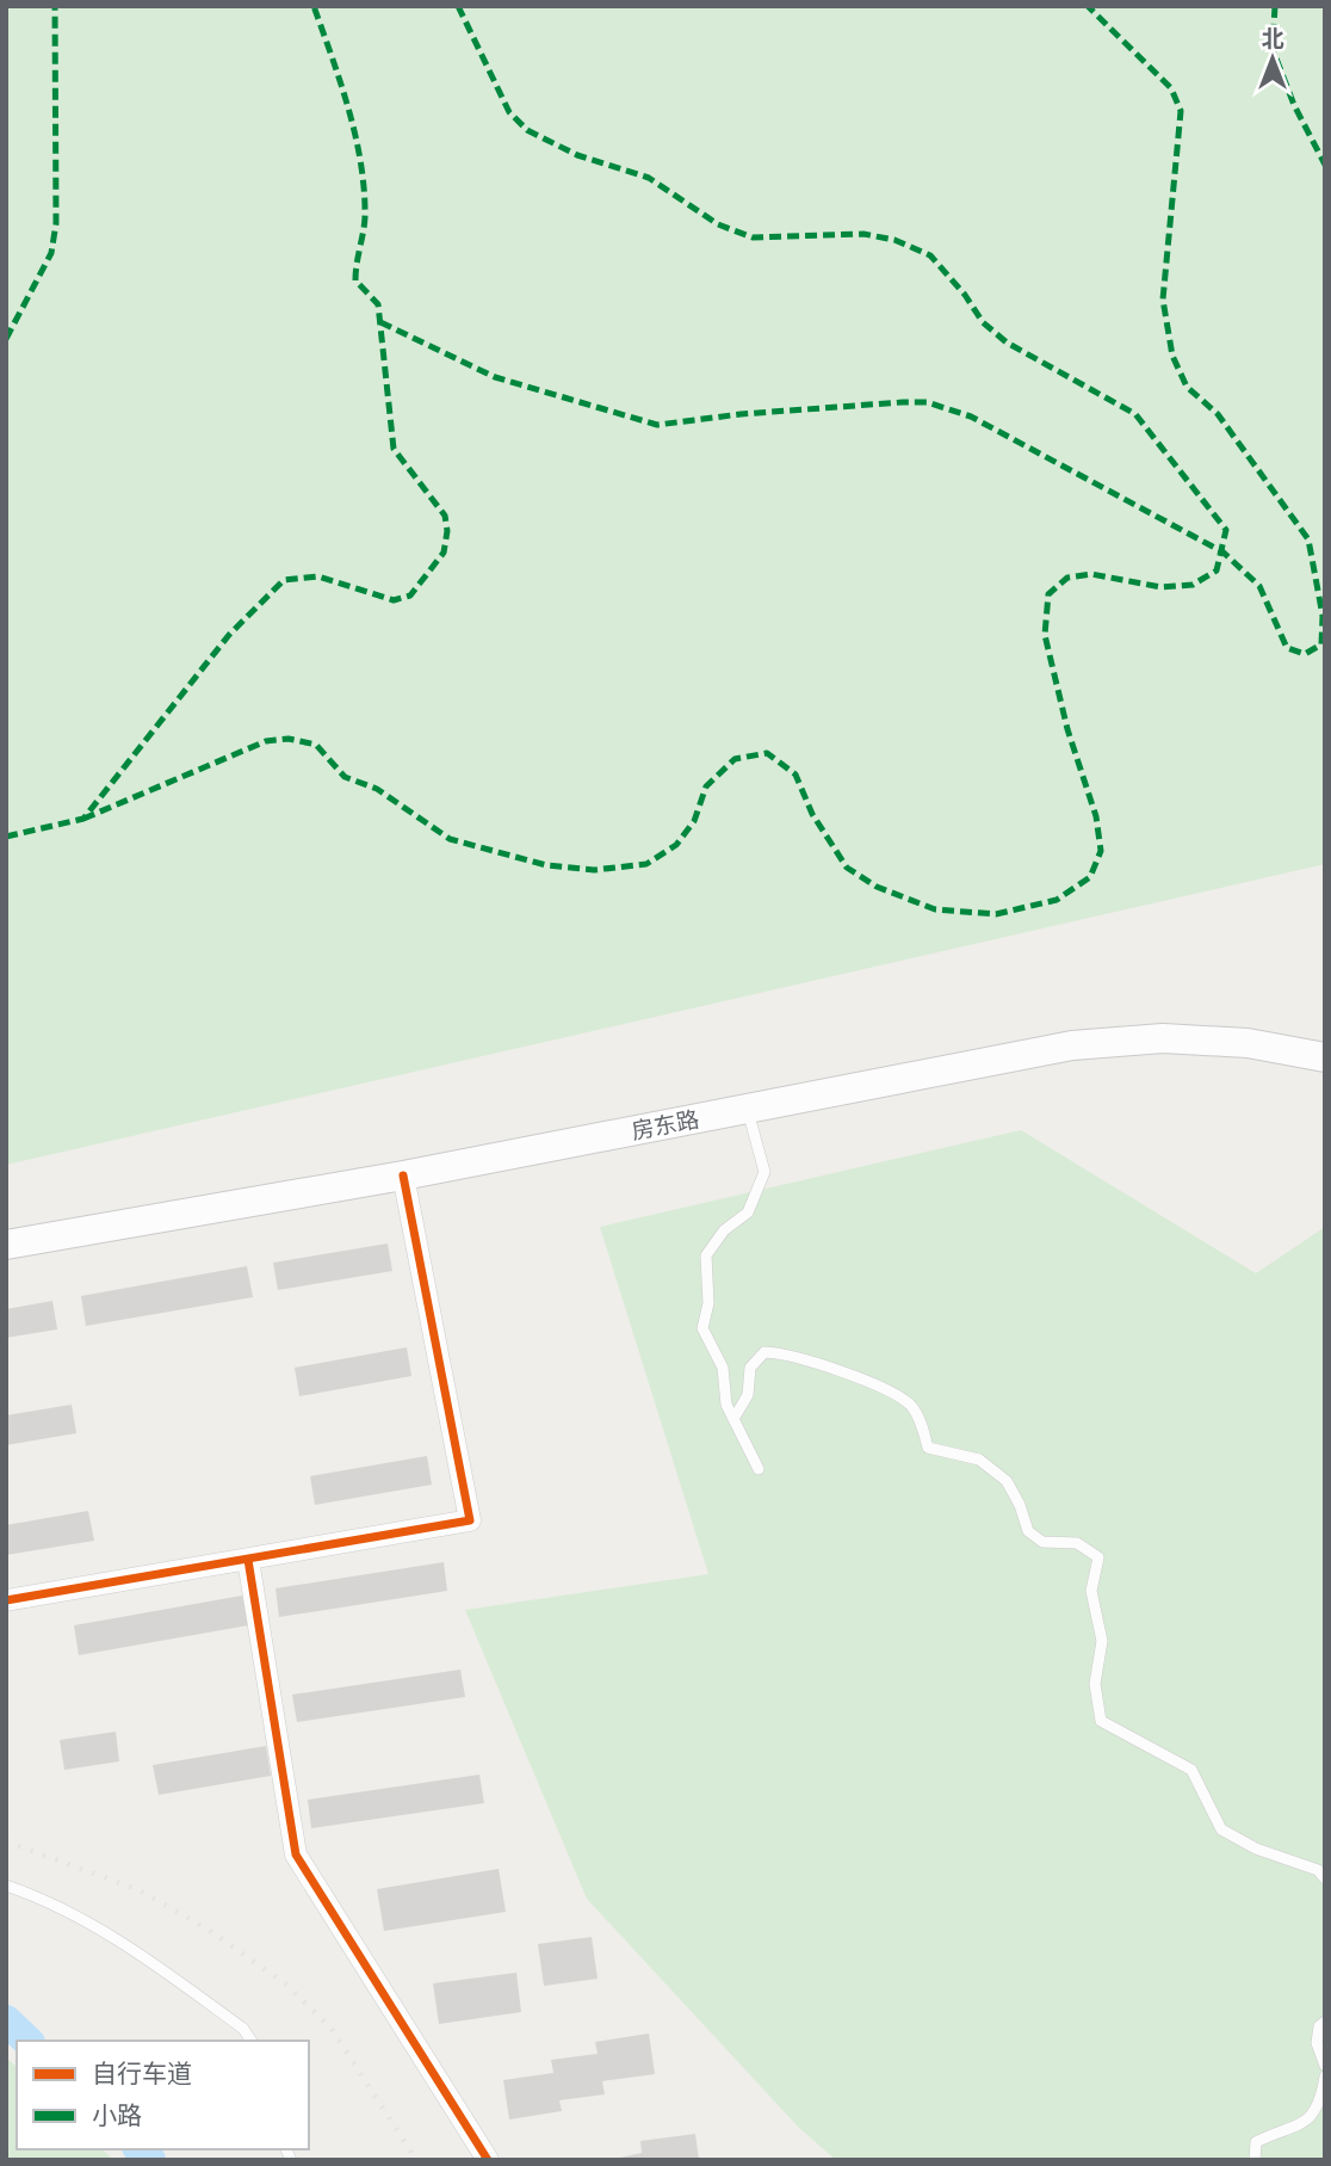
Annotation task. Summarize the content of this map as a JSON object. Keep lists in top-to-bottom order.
{
  "streets": {
    "main road": ["房东路"]
  },
  "legend": ["自行车道", "小路"],
  "north": "top"
}
